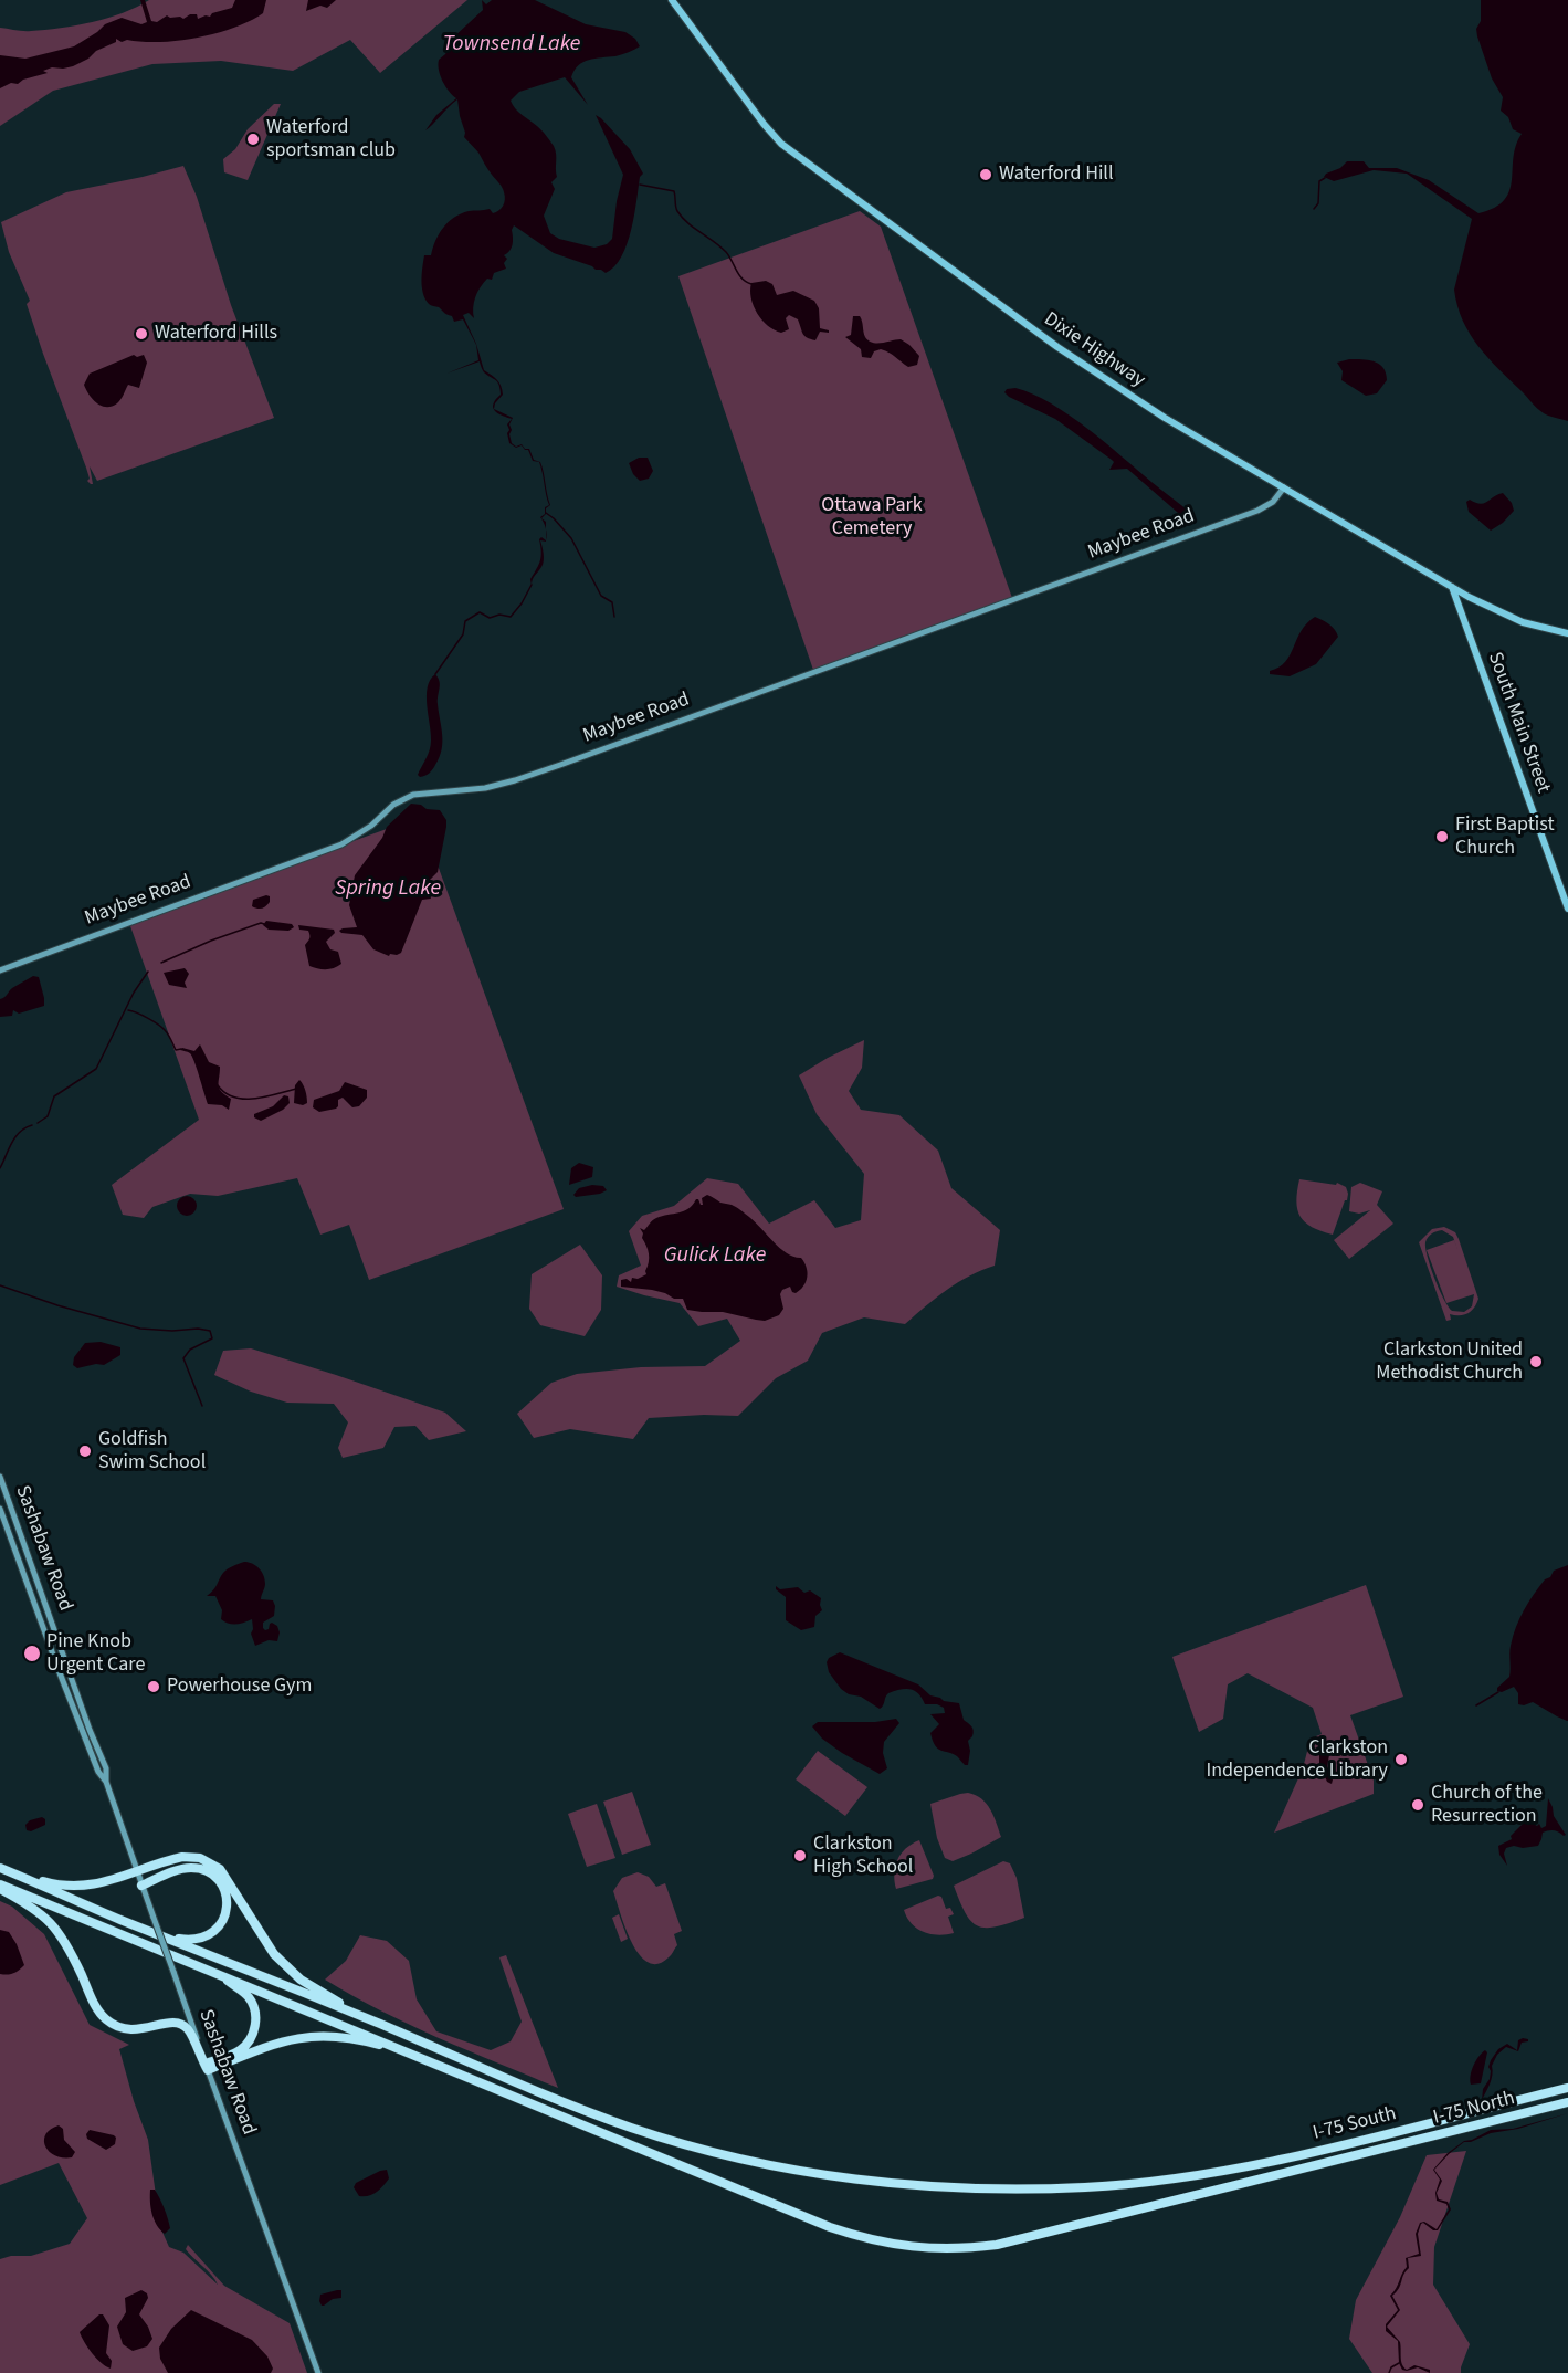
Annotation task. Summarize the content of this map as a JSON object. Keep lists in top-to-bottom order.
{
  "streets": {
    "highway": ["I-75 North", "I-75 South"],
    "main road": [
      "Dixie Highway",
      "Maybee Road",
      "South Main Street",
      "Sashabaw Road"
    ]
  },
  "crossings": [
    ["Dixie Highway", "Maybee Road"],
    ["Dixie Highway", "South Main Street"]
  ],
  "water": ["Townsend Lake", "Spring Lake", "Gulick Lake"],
  "parks": ["Ottawa Park Cemetery"],
  "places": [
    "Waterford sportsman club",
    "Waterford Hill",
    "Waterford Hills",
    "First Baptist Church",
    "Clarkston United Methodist Church",
    "Goldfish Swim School",
    "Pine Knob Urgent Care",
    "Powerhouse Gym",
    "Clarkston Independence Library",
    "Church of the Resurrection",
    "Clarkston High School"
  ]
}
